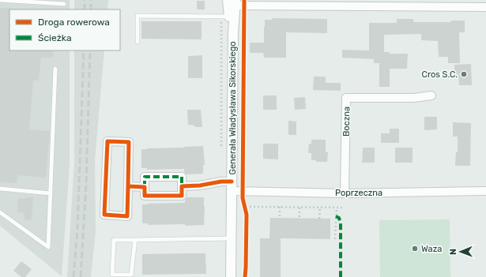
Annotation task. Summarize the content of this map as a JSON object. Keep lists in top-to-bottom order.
{
  "streets": {
    "street": ["Generała Władysława Sikorskiego", "Boczna", "Poprzeczna"]
  },
  "crossings": [
    ["Generała Władysława Sikorskiego", "Poprzeczna"],
    ["Boczna", "Poprzeczna"]
  ],
  "places": ["Cros S.C.", "Waza"],
  "legend": ["Droga rowerowa", "Ścieżka"],
  "north": "left"
}
